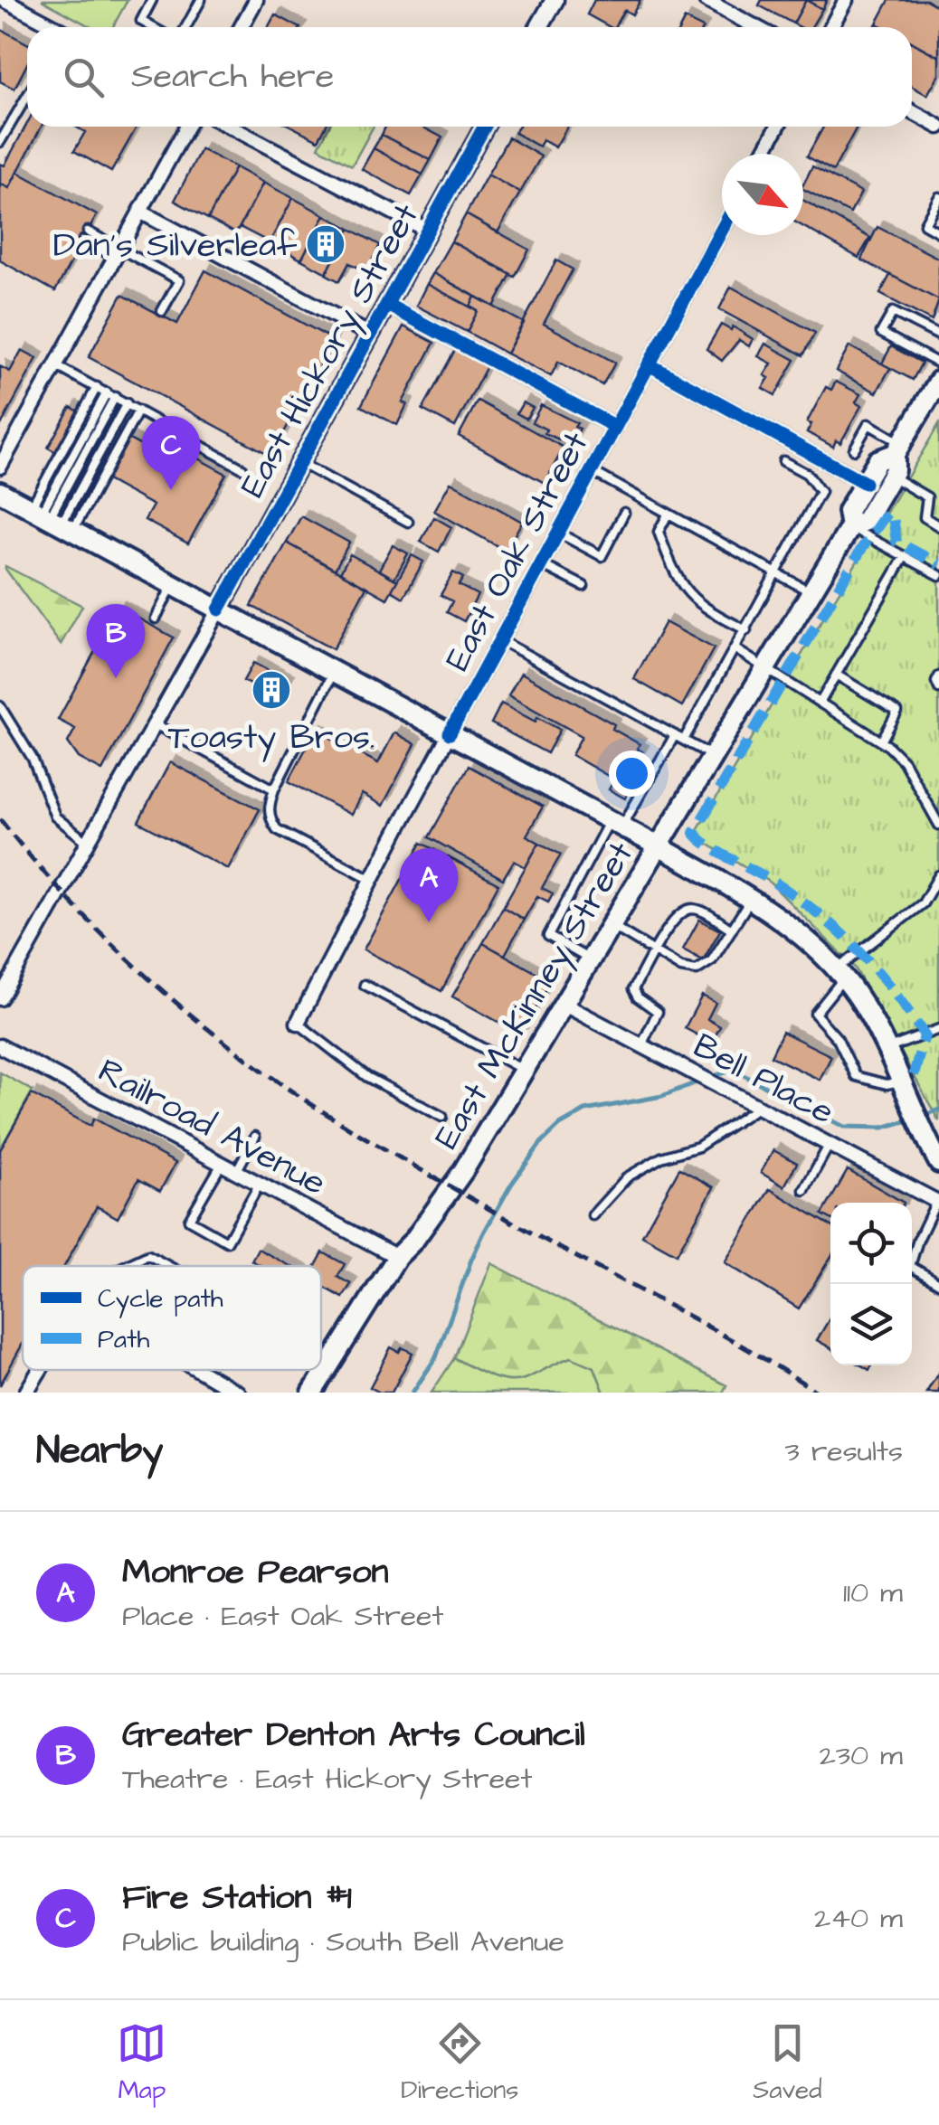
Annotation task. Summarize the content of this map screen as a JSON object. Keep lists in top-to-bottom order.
{
  "streets": {
    "main road": ["East McKinney Street"],
    "street": [
      "East Hickory Street",
      "East Oak Street",
      "Bell Place",
      "Railroad Avenue"
    ]
  },
  "crossings": [
    ["East McKinney Street", "Bell Place"],
    ["East McKinney Street", "Railroad Avenue"]
  ],
  "places": {
    "building": ["Dan's Silverleaf", "Toasty Bros."]
  },
  "legend": ["Cycle path", "Path"],
  "north": "bottom right",
  "page": {
    "search": "Search here",
    "pins": ["C", "B", "A"],
    "heading": ["Nearby", "3 results"],
    "list": [
      {
        "mark": "A",
        "name": "Monroe Pearson",
        "note": "Place · East Oak Street",
        "value": "110 m"
      },
      {
        "mark": "B",
        "name": "Greater Denton Arts Council",
        "note": "Theatre · East Hickory Street",
        "value": "230 m"
      },
      {
        "mark": "C",
        "name": "Fire Station #1",
        "note": "Public building · South Bell Avenue",
        "value": "240 m"
      }
    ],
    "nav": ["Map", "Directions", "Saved"]
  }
}
